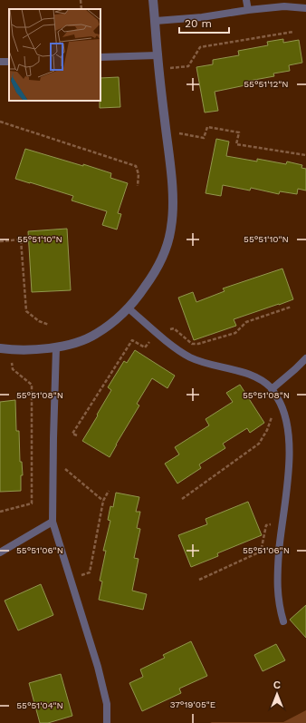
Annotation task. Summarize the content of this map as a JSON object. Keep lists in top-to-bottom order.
{
  "scale_bar": "20 m",
  "north": "top",
  "coordinates": [
    "55°51'12\"N",
    "55°51'10\"N",
    "55°51'08\"N",
    "55°51'06\"N",
    "37°19'05\"E",
    "55°51'04\"N"
  ]
}
